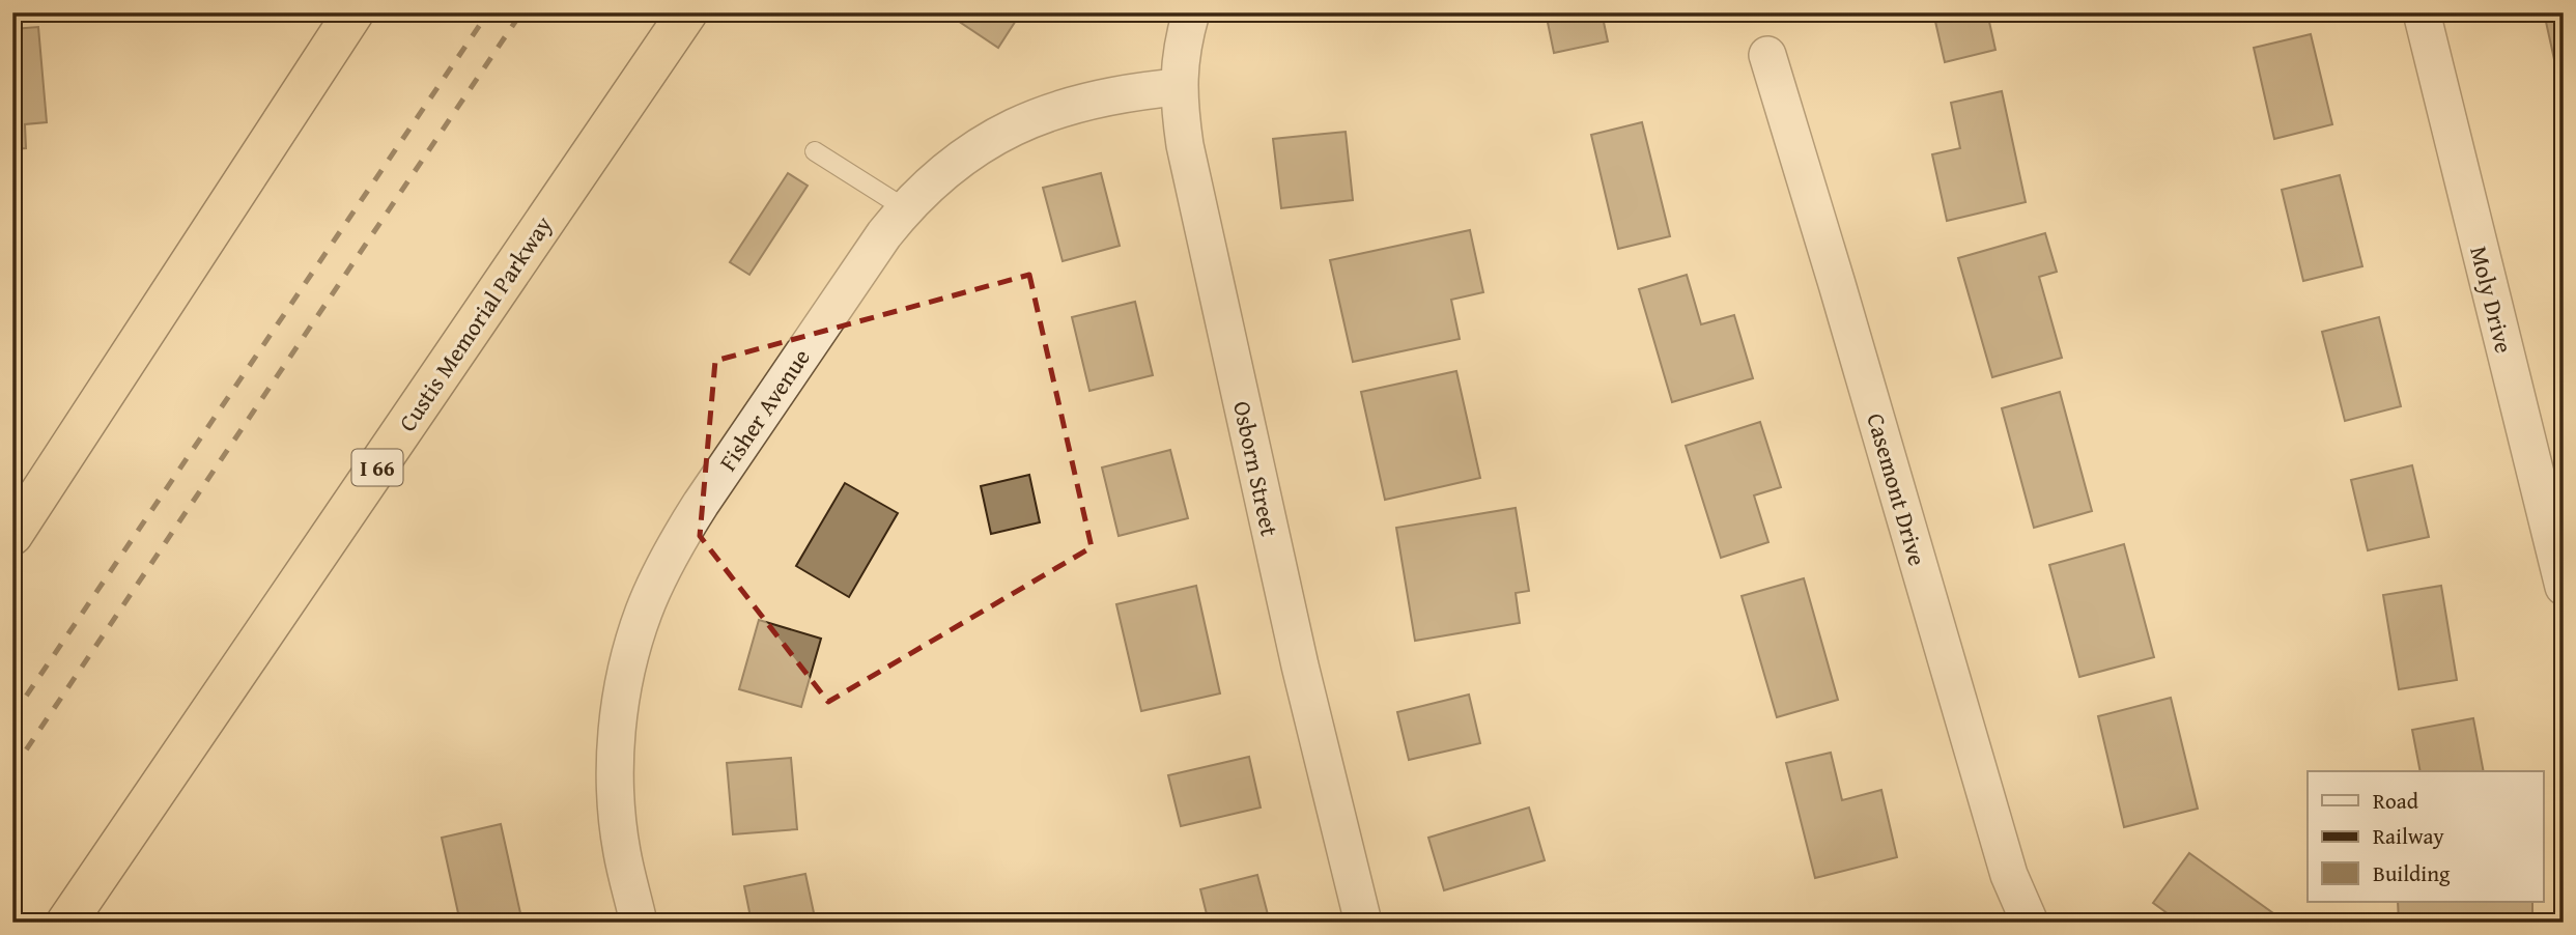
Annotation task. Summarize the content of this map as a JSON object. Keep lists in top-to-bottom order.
{
  "streets": {
    "highway": ["Custis Memorial Parkway", "I 66"],
    "street": [
      "Moly Drive",
      "Fisher Avenue",
      "Osborn Street",
      "Casemont Drive"
    ]
  },
  "crossings": [
    ["Fisher Avenue", "Osborn Street"]
  ],
  "legend": ["Road", "Railway", "Building"]
}
